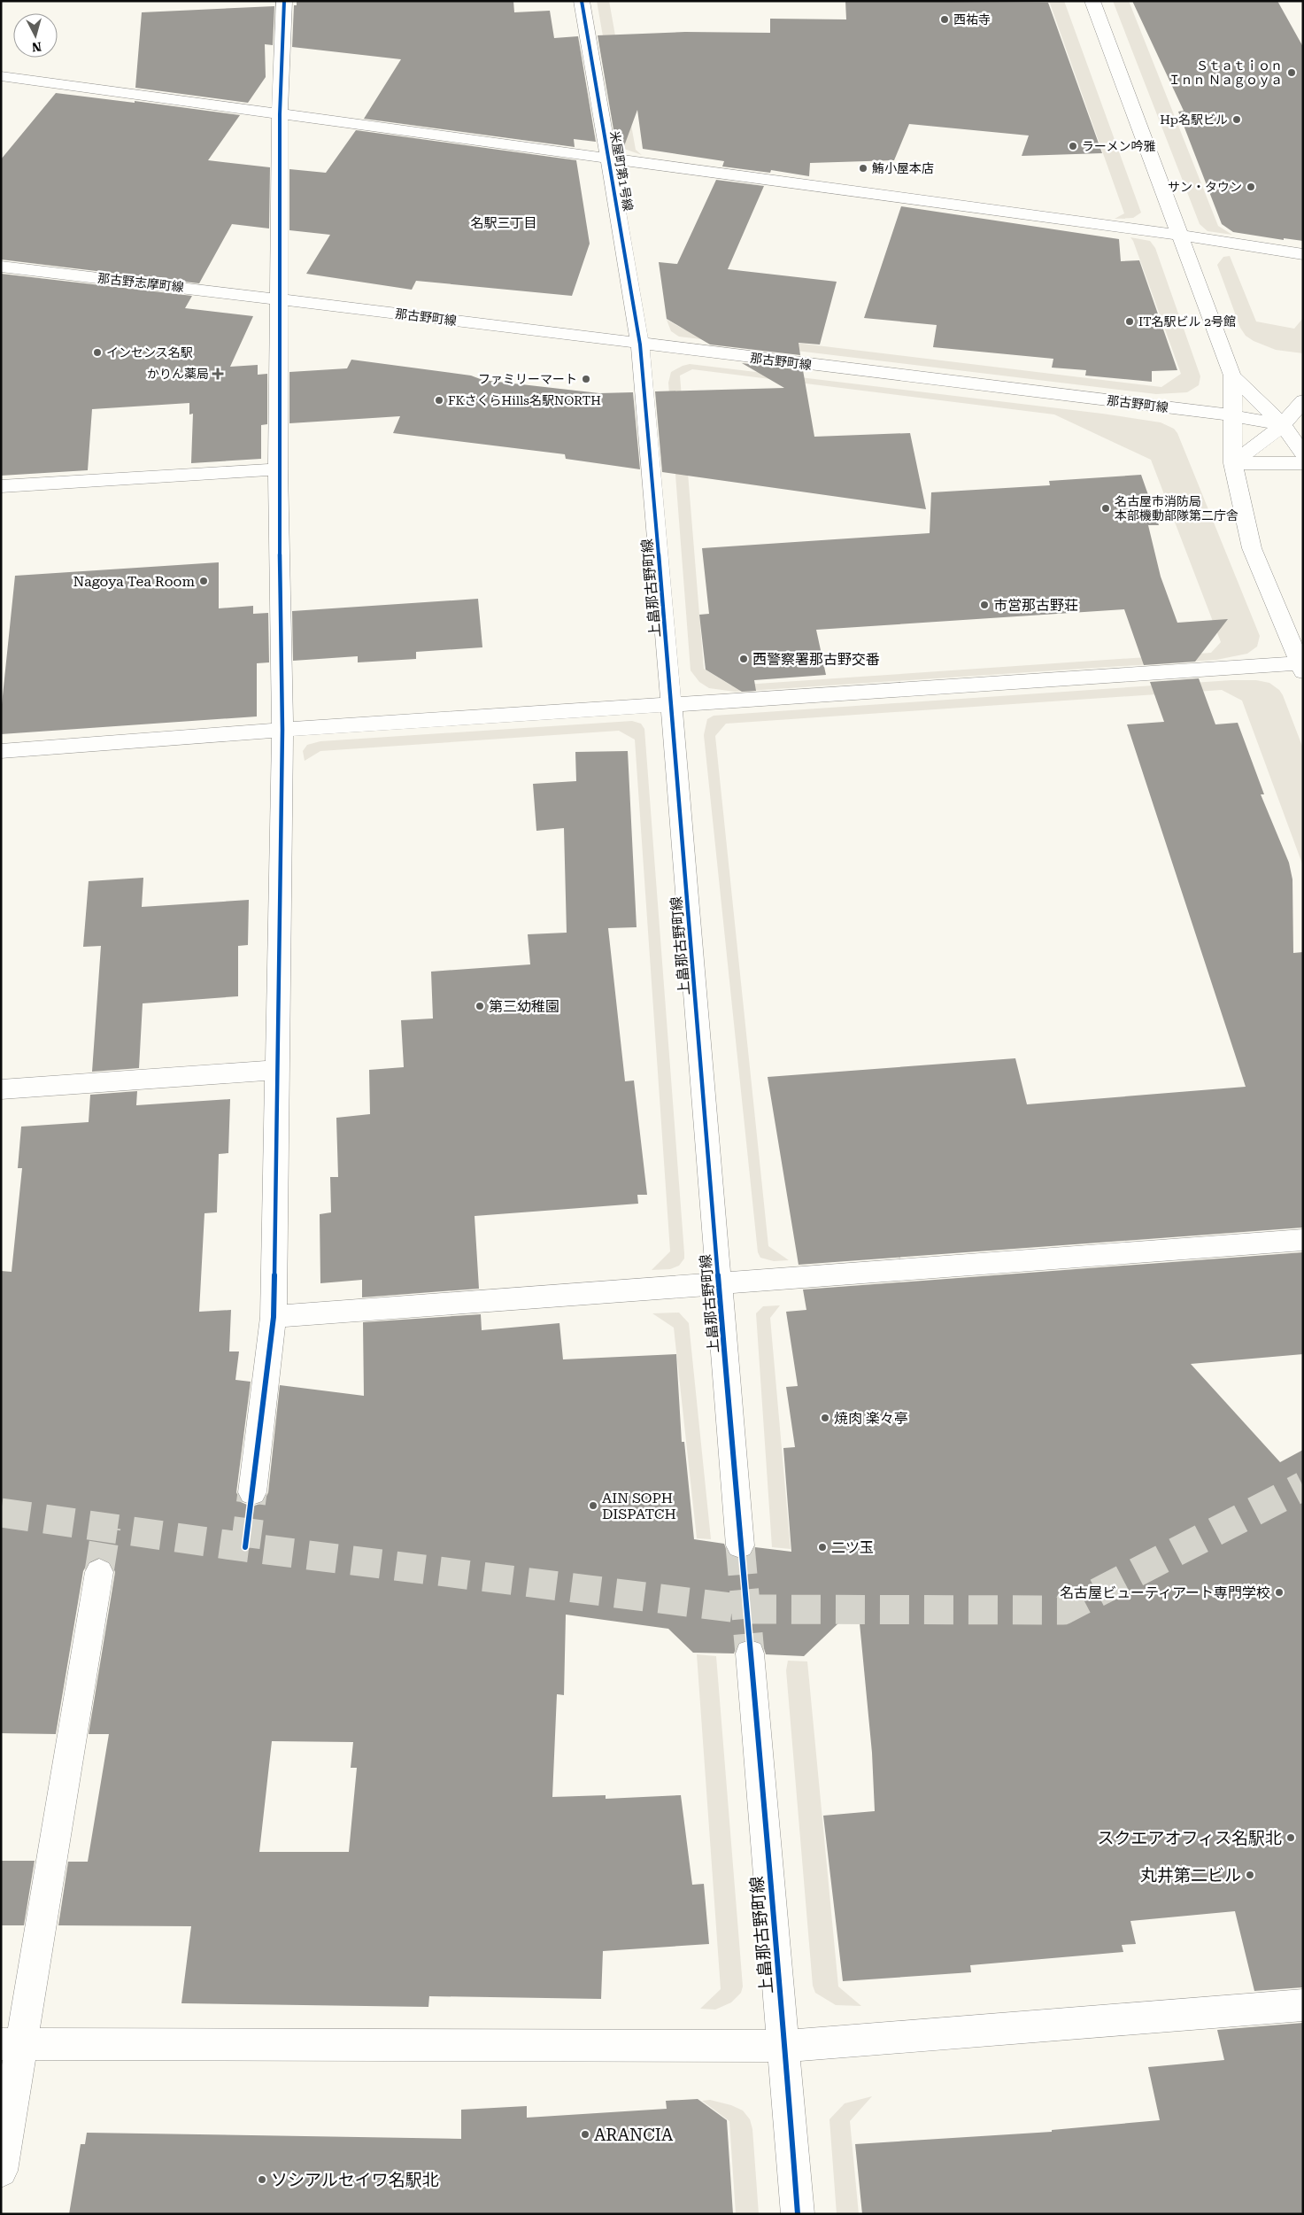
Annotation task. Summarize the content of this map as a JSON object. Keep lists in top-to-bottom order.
{
  "streets": {
    "street": [
      "米屋町第1号線",
      "那古野志摩町線",
      "那古野町線",
      "上畠那古野町線"
    ]
  },
  "crossings": [
    ["米屋町第1号線", "那古野町線"],
    ["米屋町第1号線", "上畠那古野町線"],
    ["那古野志摩町線", "那古野町線"],
    ["那古野町線", "上畠那古野町線"]
  ],
  "districts": ["名駅三丁目"],
  "places": {
    "other": [
      "西祐寺",
      "Ｓｔａｔｉｏｎ Ｉｎｎ Ｎａｇｏｙａ",
      "Hp名駅ビル",
      "ラーメン吟雅",
      "鮪小屋本店",
      "サン・タウン",
      "IT名駅ビル 2号館",
      "インセンス名駅",
      "ファミリーマート",
      "FKさくらHills名駅NORTH",
      "名古屋市消防局 本部機動部隊第二庁舎",
      "Nagoya Tea Room",
      "市営那古野荘",
      "西警察署那古野交番",
      "第三幼稚園",
      "焼肉 楽々亭",
      "AIN SOPH DISPATCH",
      "二ツ玉",
      "名古屋ビューティアート専門学校",
      "スクエアオフィス名駅北",
      "丸井第二ビル",
      "ARANCIA",
      "ソシアルセイワ名駅北"
    ],
    "health": ["かりん薬局"]
  },
  "north": "bottom"
}
